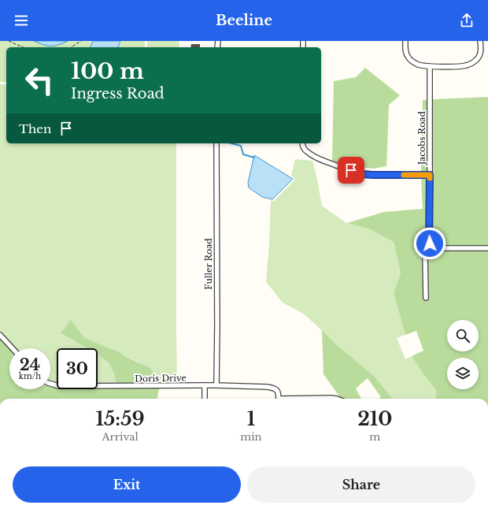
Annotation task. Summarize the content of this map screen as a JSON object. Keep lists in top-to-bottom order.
{
  "streets": {
    "street": ["Jacobs Road", "Fuller Road", "Doris Drive"]
  },
  "crossings": [
    ["Fuller Road", "Doris Drive"]
  ],
  "page": {
    "header": "Beeline",
    "turn": ["100 m", "Ingress Road"],
    "then": "Then",
    "speed": "24 km/h",
    "limit": "30",
    "eta": [
      "15:59",
      "Arrival",
      "1",
      "min",
      "210",
      "m"
    ],
    "buttons": ["Exit", "Share"]
  }
}
